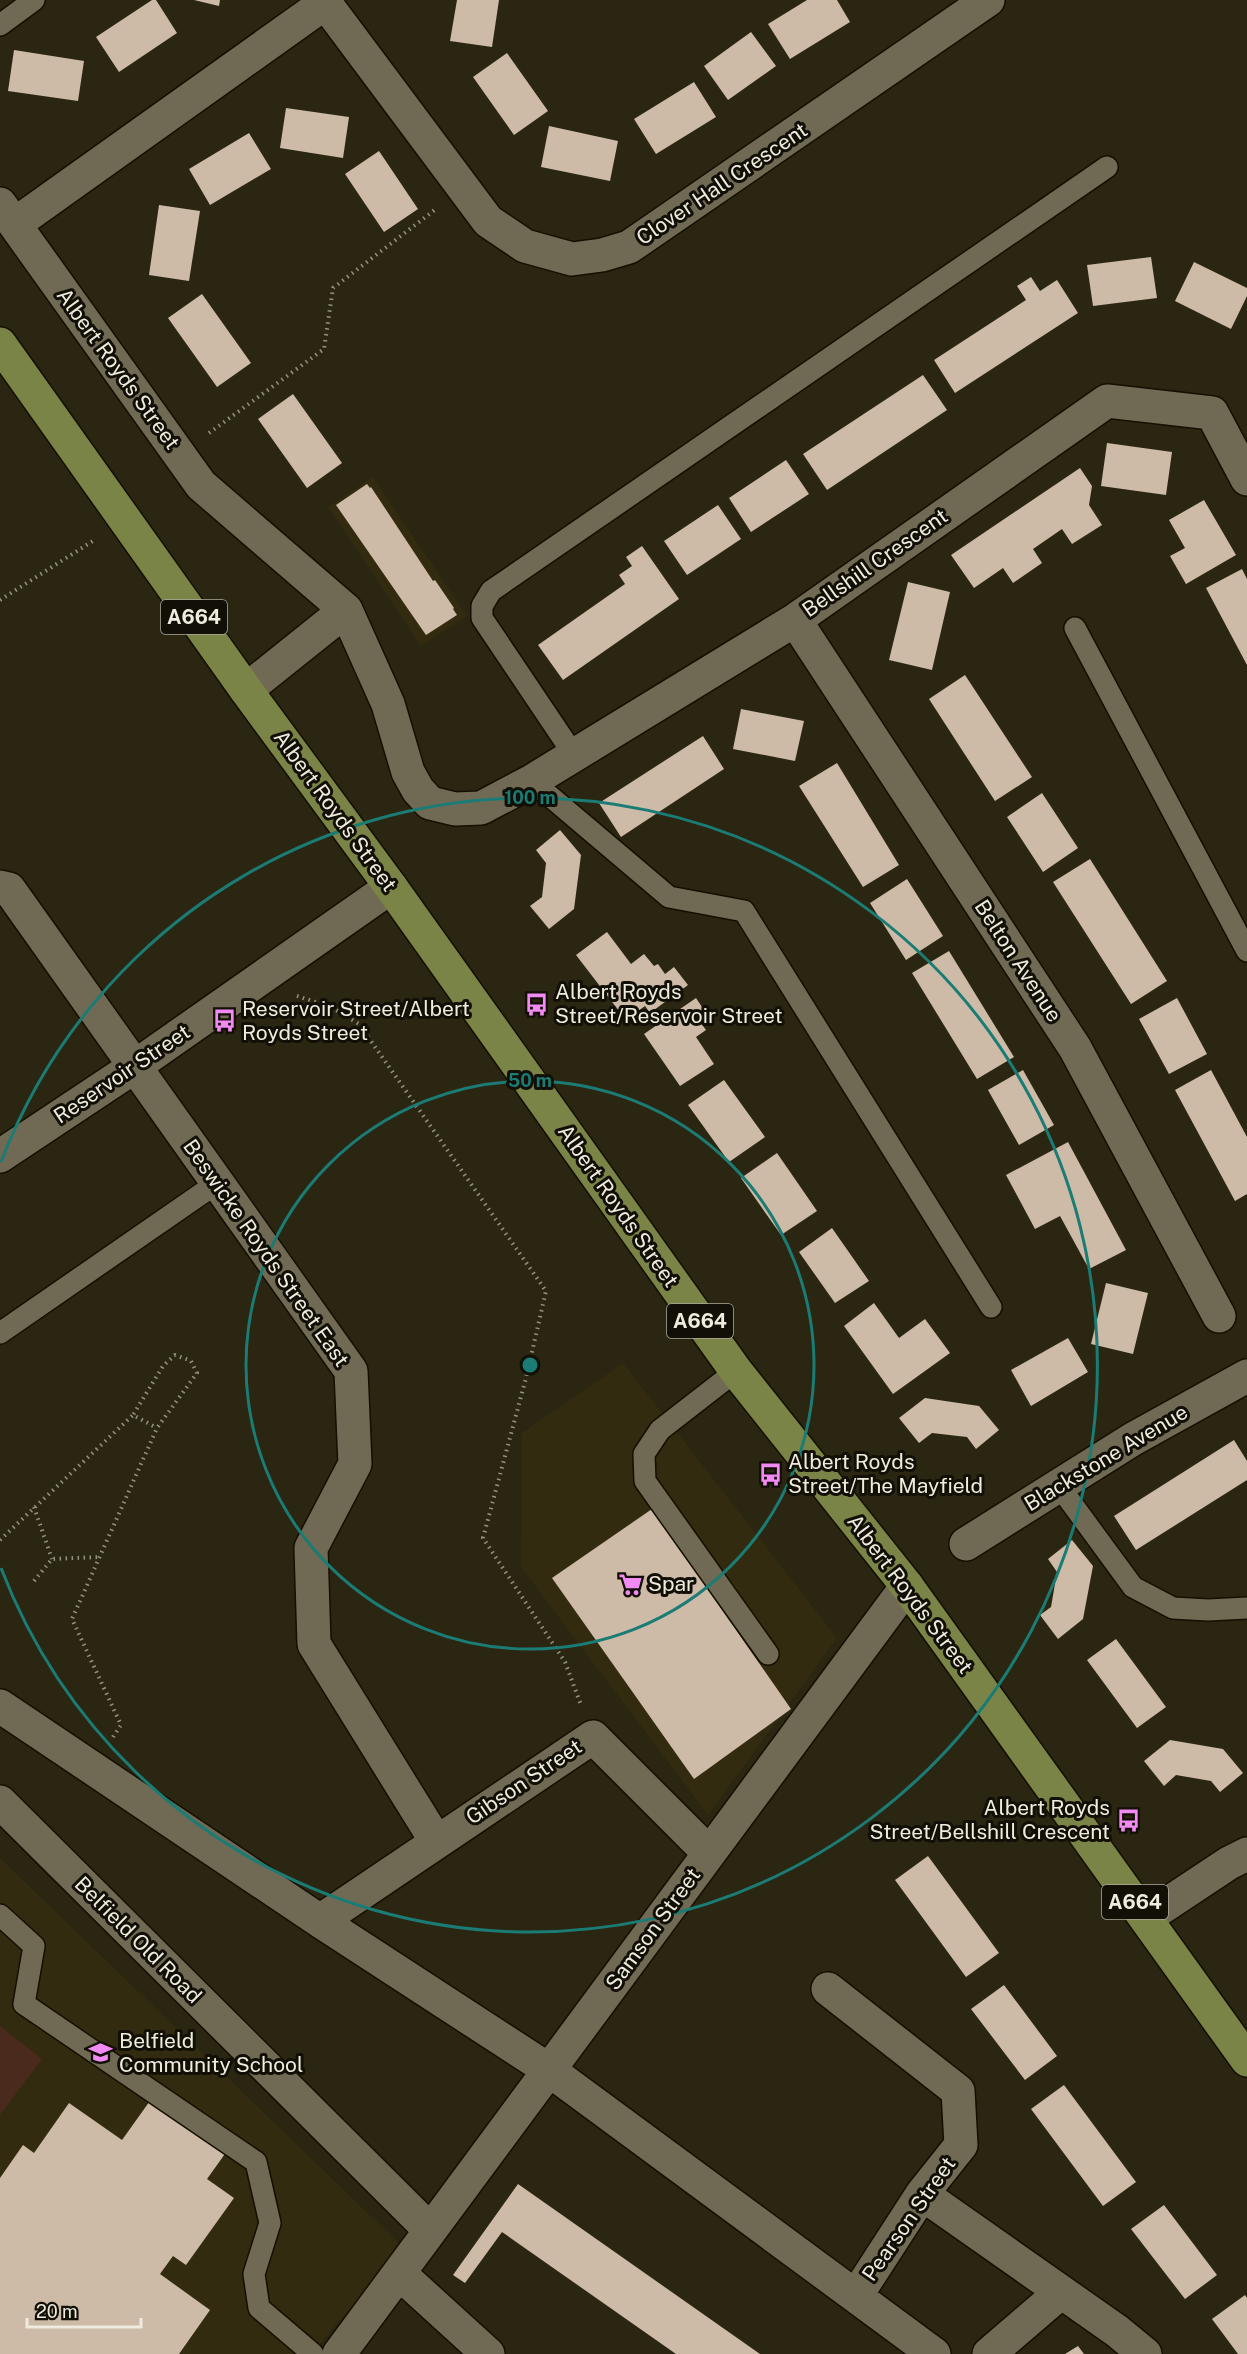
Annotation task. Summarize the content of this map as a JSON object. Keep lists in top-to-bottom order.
{
  "streets": {
    "main road": ["Albert Royds Street", "A664"],
    "street": [
      "Clover Hall Crescent",
      "Bellshill Crescent",
      "Belton Avenue",
      "Reservoir Street",
      "Beswicke Royds Street East",
      "Blackstone Avenue",
      "Gibson Street",
      "Samson Street",
      "Belfield Old Road",
      "Pearson Street"
    ]
  },
  "crossings": [
    ["Albert Royds Street", "Bellshill Crescent"],
    ["Albert Royds Street", "Reservoir Street"],
    ["Albert Royds Street", "Samson Street"],
    ["Bellshill Crescent", "Belton Avenue"],
    ["Reservoir Street", "Beswicke Royds Street East"],
    ["Beswicke Royds Street East", "Gibson Street"],
    ["Gibson Street", "Samson Street"],
    ["Samson Street", "Belfield Old Road"]
  ],
  "places": {
    "bus stop": [
      "Albert Royds Street/Reservoir Street",
      "Reservoir Street/Albert Royds Street",
      "Albert Royds Street/The Mayfield",
      "Albert Royds Street/Bellshill Crescent"
    ],
    "supermarket": ["Spar"],
    "school or university": ["Belfield Community School"]
  },
  "scale_bar": "20 m",
  "rings": ["100 m", "50 m"]
}
